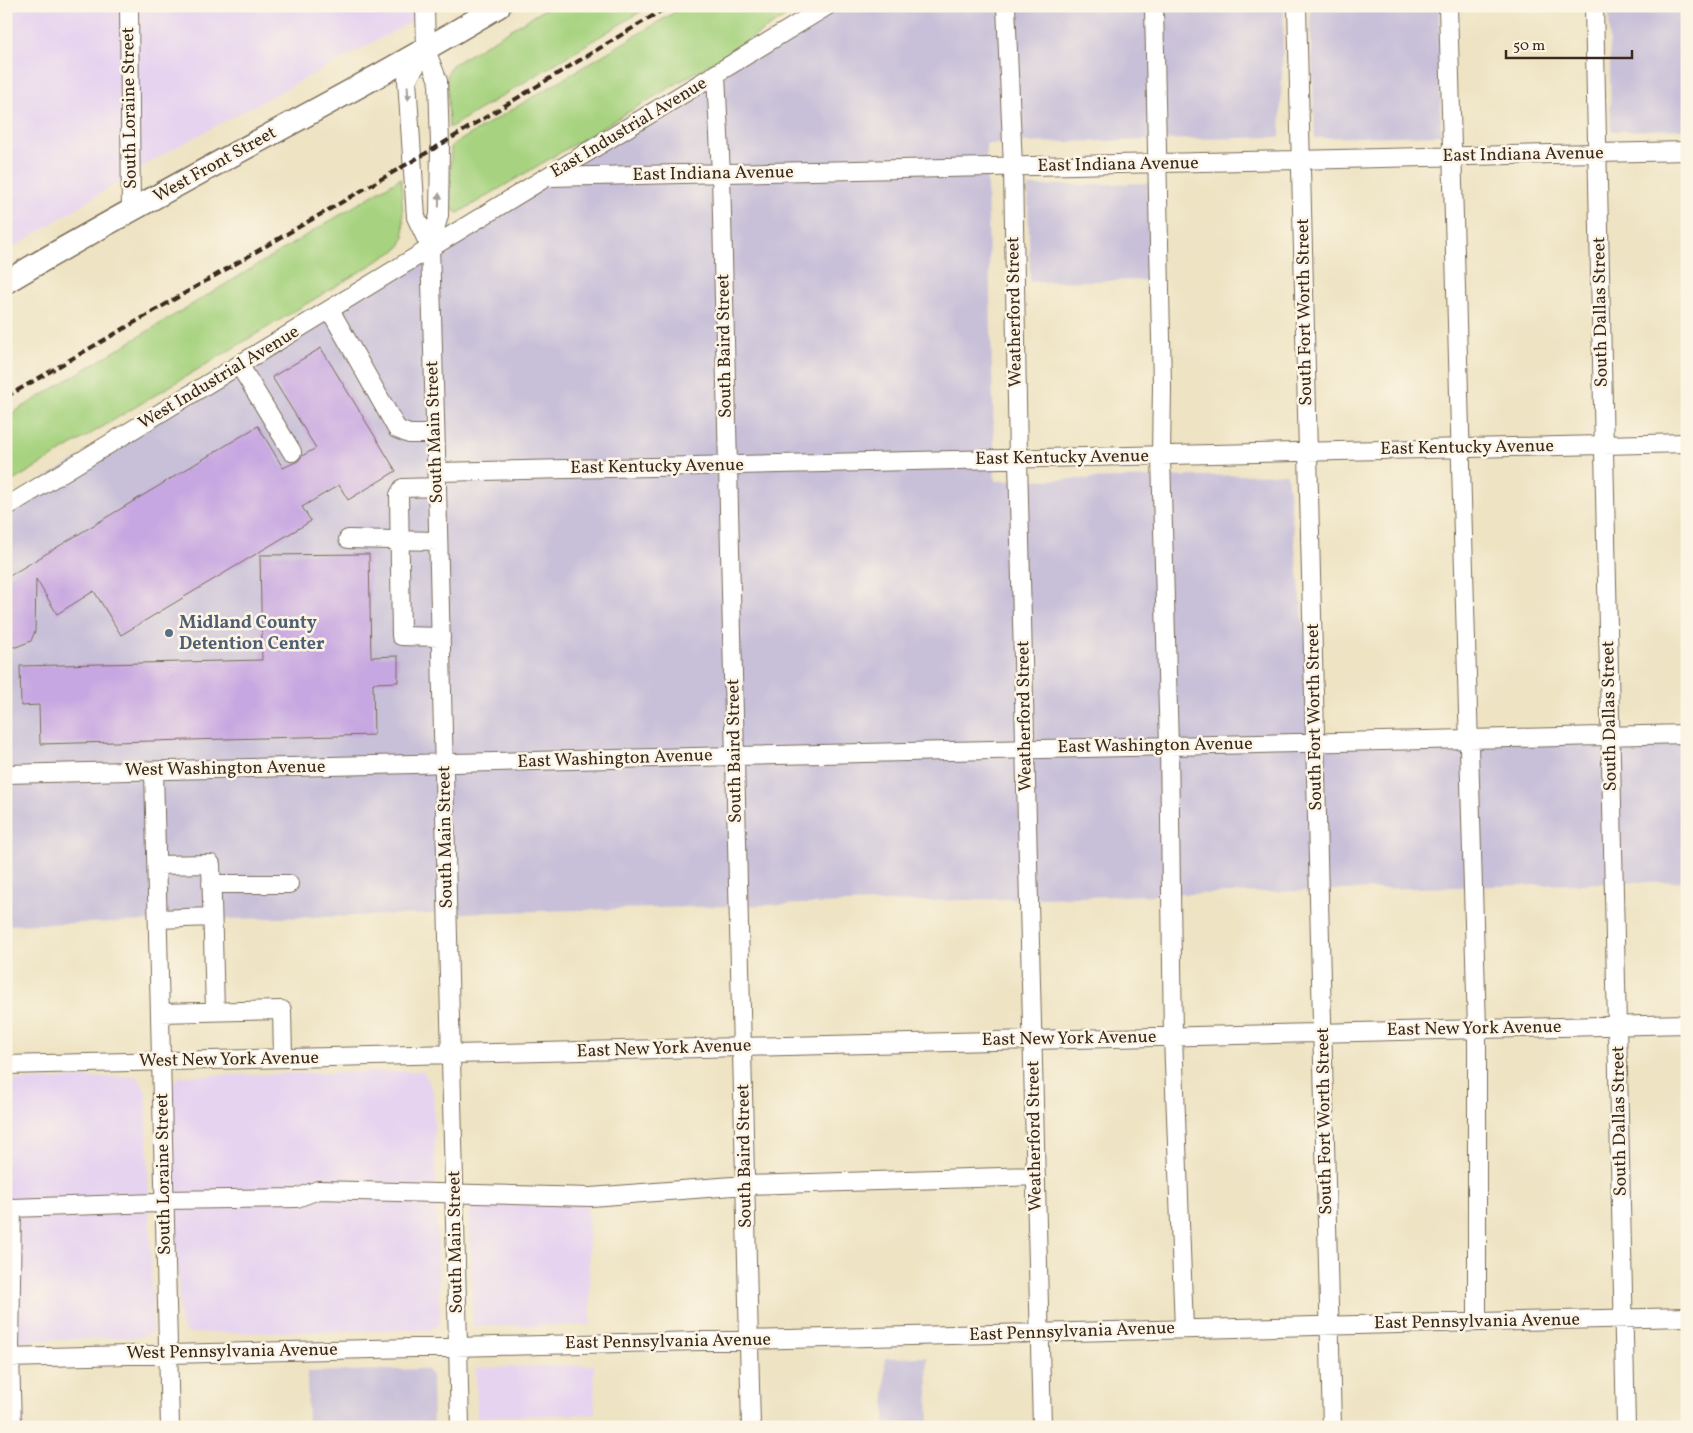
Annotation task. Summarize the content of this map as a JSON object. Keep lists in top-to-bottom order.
{
  "streets": {
    "main road": ["West Front Street"],
    "street": [
      "South Loraine Street",
      "East Industrial Avenue",
      "East Indiana Avenue",
      "Weatherford Street",
      "South Fort Worth Street",
      "South Dallas Street",
      "South Baird Street",
      "West Industrial Avenue",
      "South Main Street",
      "East Kentucky Avenue",
      "East Washington Avenue",
      "West Washington Avenue",
      "East New York Avenue",
      "West New York Avenue",
      "East Pennsylvania Avenue",
      "West Pennsylvania Avenue"
    ]
  },
  "crossings": [
    ["South Loraine Street", "West Front Street"],
    ["South Loraine Street", "West Washington Avenue"],
    ["South Loraine Street", "West New York Avenue"],
    ["South Loraine Street", "West Pennsylvania Avenue"],
    ["East Industrial Avenue", "East Indiana Avenue"],
    ["East Industrial Avenue", "South Baird Street"],
    ["East Industrial Avenue", "West Industrial Avenue"],
    ["East Industrial Avenue", "South Main Street"],
    ["East Indiana Avenue", "Weatherford Street"],
    ["East Indiana Avenue", "South Fort Worth Street"],
    ["East Indiana Avenue", "South Dallas Street"],
    ["East Indiana Avenue", "South Baird Street"],
    ["West Front Street", "South Main Street"],
    ["Weatherford Street", "East Kentucky Avenue"],
    ["Weatherford Street", "East Washington Avenue"],
    ["Weatherford Street", "East New York Avenue"],
    ["Weatherford Street", "East Pennsylvania Avenue"],
    ["South Fort Worth Street", "East Kentucky Avenue"],
    ["South Fort Worth Street", "East Washington Avenue"],
    ["South Fort Worth Street", "East New York Avenue"],
    ["South Fort Worth Street", "East Pennsylvania Avenue"],
    ["South Dallas Street", "East Kentucky Avenue"],
    ["South Dallas Street", "East Washington Avenue"],
    ["South Dallas Street", "East New York Avenue"],
    ["South Dallas Street", "East Pennsylvania Avenue"],
    ["South Baird Street", "East Kentucky Avenue"],
    ["South Baird Street", "East Washington Avenue"],
    ["South Baird Street", "East New York Avenue"],
    ["South Baird Street", "East Pennsylvania Avenue"],
    ["West Industrial Avenue", "South Main Street"],
    ["South Main Street", "East Kentucky Avenue"],
    ["South Main Street", "East Washington Avenue"],
    ["South Main Street", "West Washington Avenue"],
    ["South Main Street", "East New York Avenue"],
    ["South Main Street", "West New York Avenue"],
    ["South Main Street", "East Pennsylvania Avenue"],
    ["South Main Street", "West Pennsylvania Avenue"],
    ["East Washington Avenue", "West Washington Avenue"],
    ["East New York Avenue", "West New York Avenue"],
    ["East Pennsylvania Avenue", "West Pennsylvania Avenue"]
  ],
  "places": ["Midland County Detention Center"],
  "scale_bar": "50 m"
}
